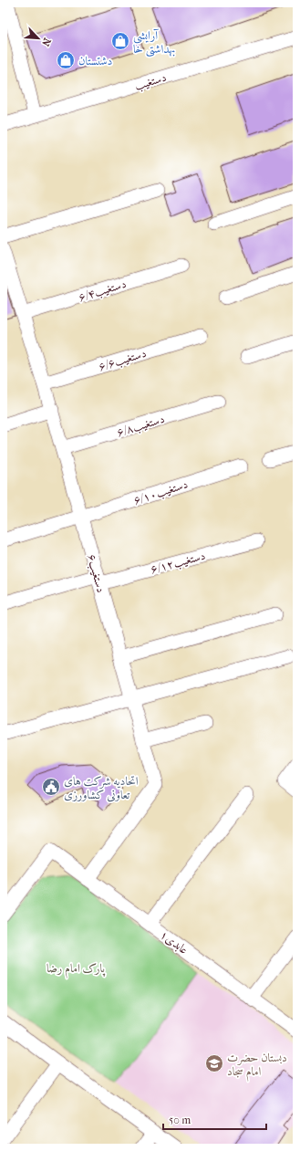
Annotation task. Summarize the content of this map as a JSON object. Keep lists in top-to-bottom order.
{
  "streets": {
    "street": [
      "دستغیب",
      "دستغیب۶/۴",
      "دستغیب۶/۶",
      "دستغیب۶/۸",
      "دستغیب۶/۱۰",
      "دستغیب۶/۱۲",
      "دستغیب۶",
      "۱عابدی"
    ]
  },
  "crossings": [
    ["دستغیب۶/۴", "دستغیب۶"],
    ["دستغیب۶/۶", "دستغیب۶"],
    ["دستغیب۶/۸", "دستغیب۶"],
    ["دستغیب۶/۱۰", "دستغیب۶"],
    ["دستغیب۶/۱۲", "دستغیب۶"],
    ["دستغیب۶", "۱عابدی"]
  ],
  "parks": ["پارک امام رضا"],
  "places": {
    "shop": ["آرایشی بهداشتی خا", "دشتستان"],
    "public building": ["اتحادیه شرکت های تعاونی کشاورزی"],
    "school or university": ["دبستان حضرت امام سجاد"]
  },
  "scale_bar": "50 m",
  "north": "bottom right"
}
